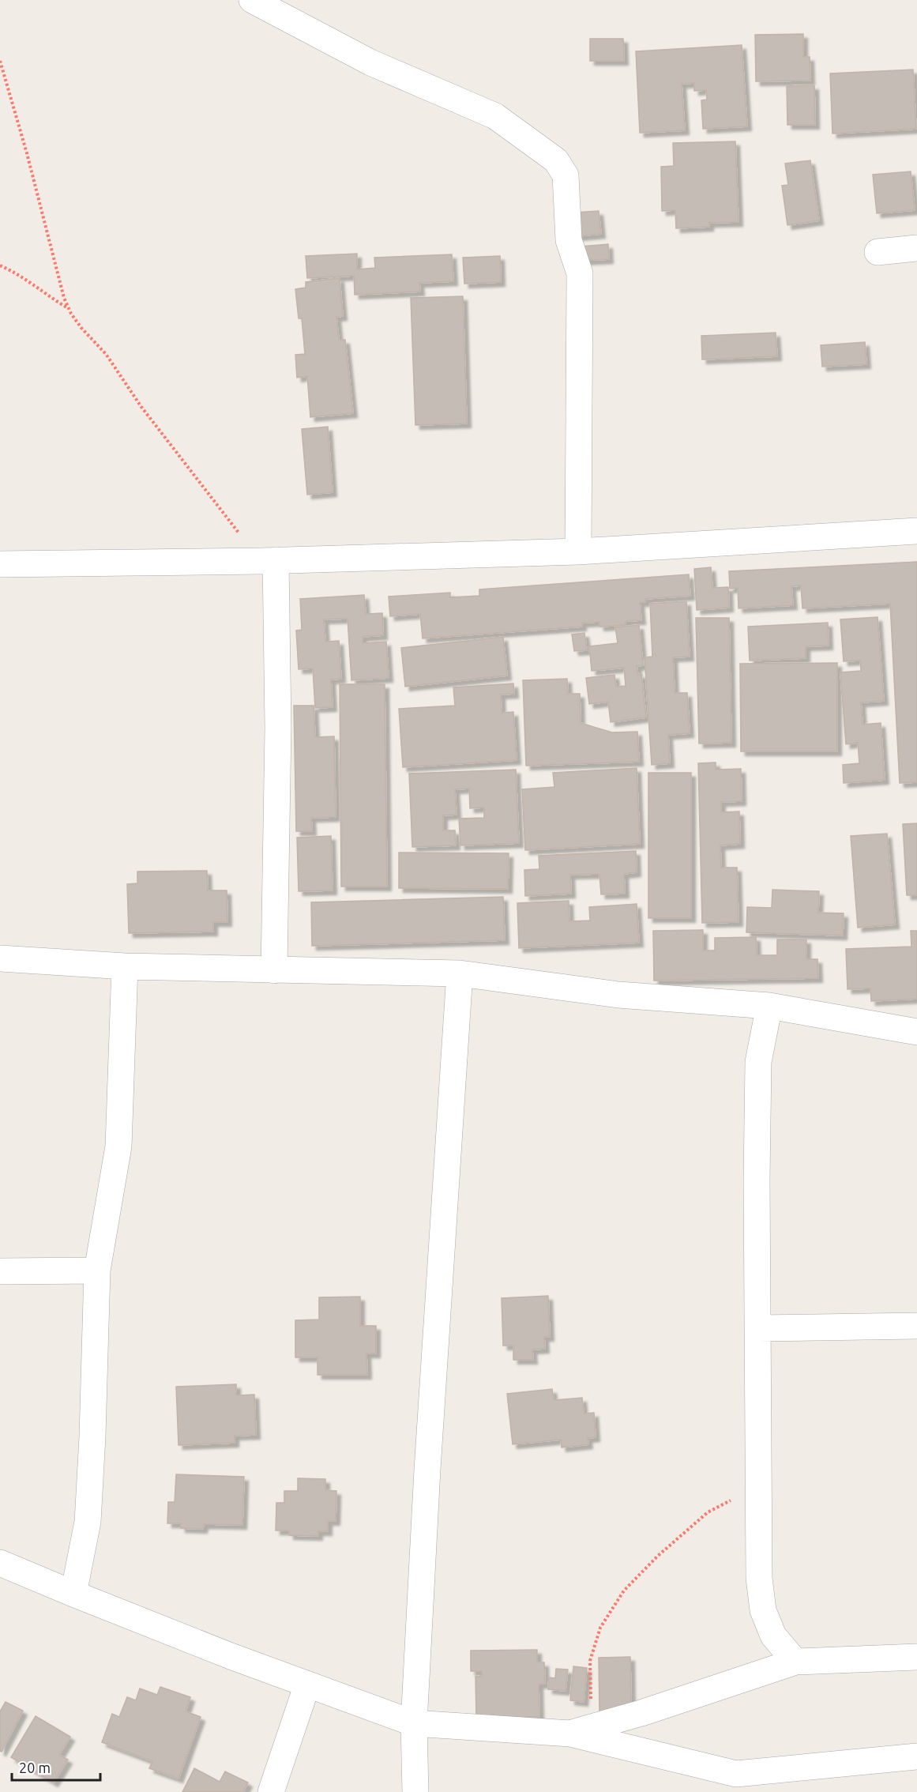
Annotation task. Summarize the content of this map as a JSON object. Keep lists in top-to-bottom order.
{
  "scale_bar": "20 m"
}
